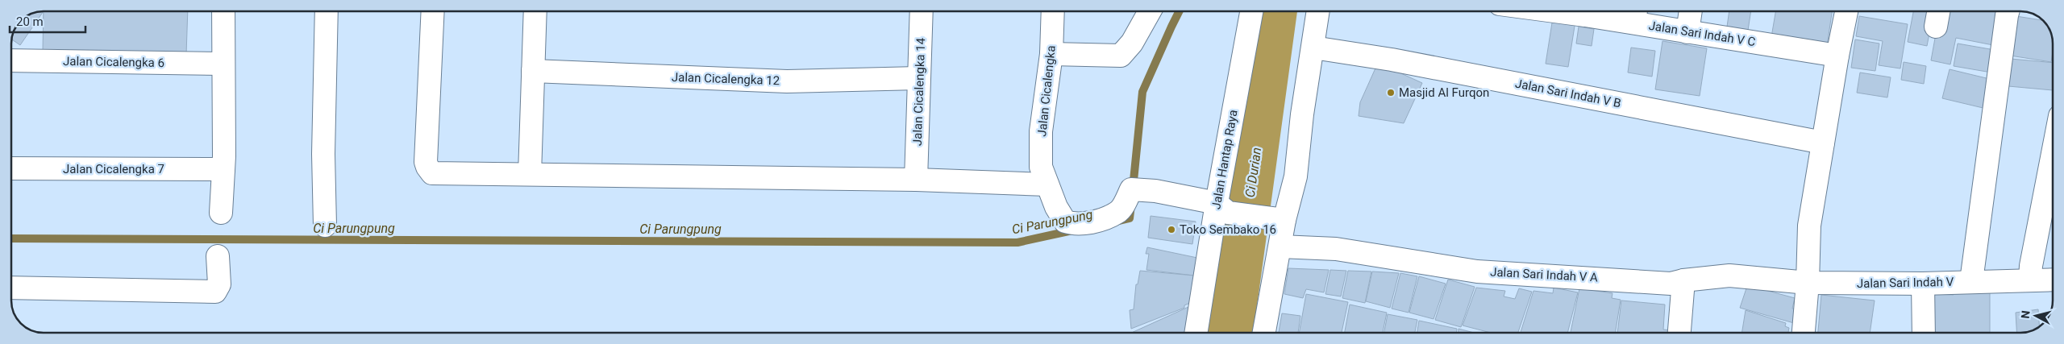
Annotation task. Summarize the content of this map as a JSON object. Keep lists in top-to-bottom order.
{
  "streets": {
    "street": [
      "Jalan Sari Indah V C",
      "Jalan Cicalengka 6",
      "Jalan Cicalengka 12",
      "Jalan Cicalengka",
      "Jalan Cicalengka 14",
      "Jalan Sari Indah V B",
      "Jalan Hantap Raya",
      "Jalan Cicalengka 7",
      "Jalan Sari Indah V A",
      "Jalan Sari Indah V"
    ]
  },
  "crossings": [
    ["Jalan Cicalengka 12", "Jalan Cicalengka 14"],
    ["Jalan Cicalengka", "Jalan Hantap Raya"],
    ["Jalan Sari Indah V A", "Jalan Sari Indah V"]
  ],
  "water": ["Ci Durian", "Ci Parungpung"],
  "places": ["Masjid Al Furqon", "Toko Sembako 16"],
  "scale_bar": "20 m",
  "north": "left"
}
